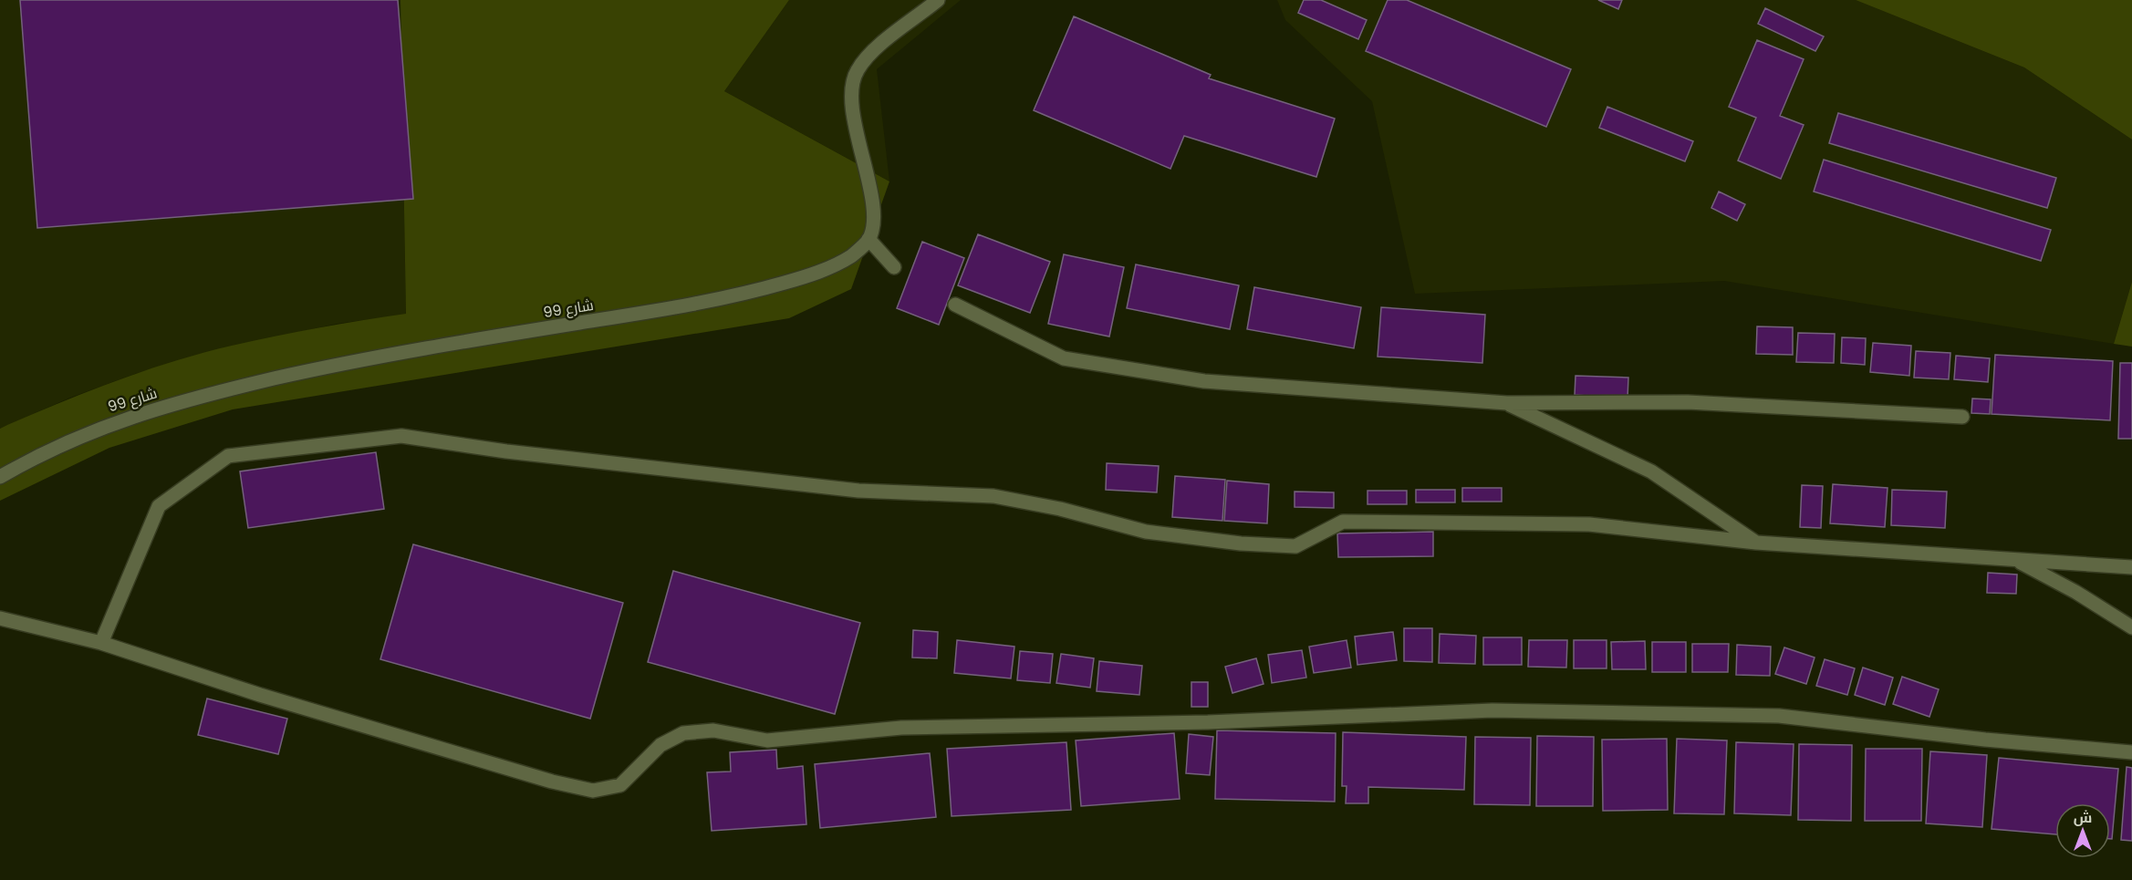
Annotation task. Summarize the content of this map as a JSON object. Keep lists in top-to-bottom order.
{
  "streets": {
    "street": ["شارع 99"]
  },
  "north": "top"
}
